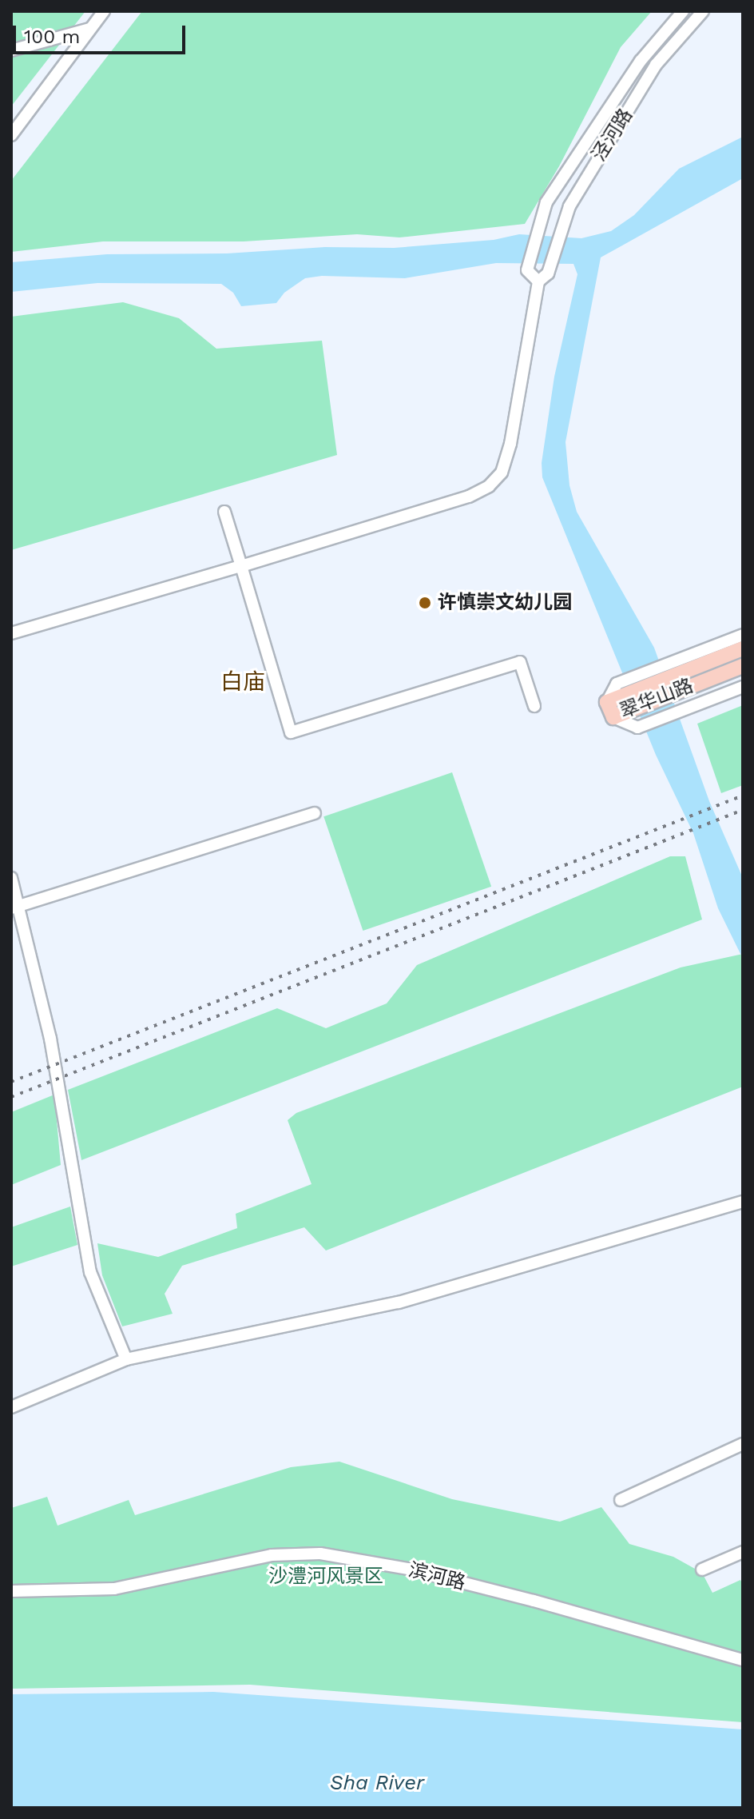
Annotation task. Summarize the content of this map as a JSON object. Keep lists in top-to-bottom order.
{
  "streets": {
    "main road": ["翠华山路"],
    "street": ["泾河路", "滨河路"]
  },
  "districts": ["白庙"],
  "water": ["Sha River"],
  "parks": ["沙澧河风景区"],
  "places": ["许慎崇文幼儿园"],
  "scale_bar": "100 m"
}
